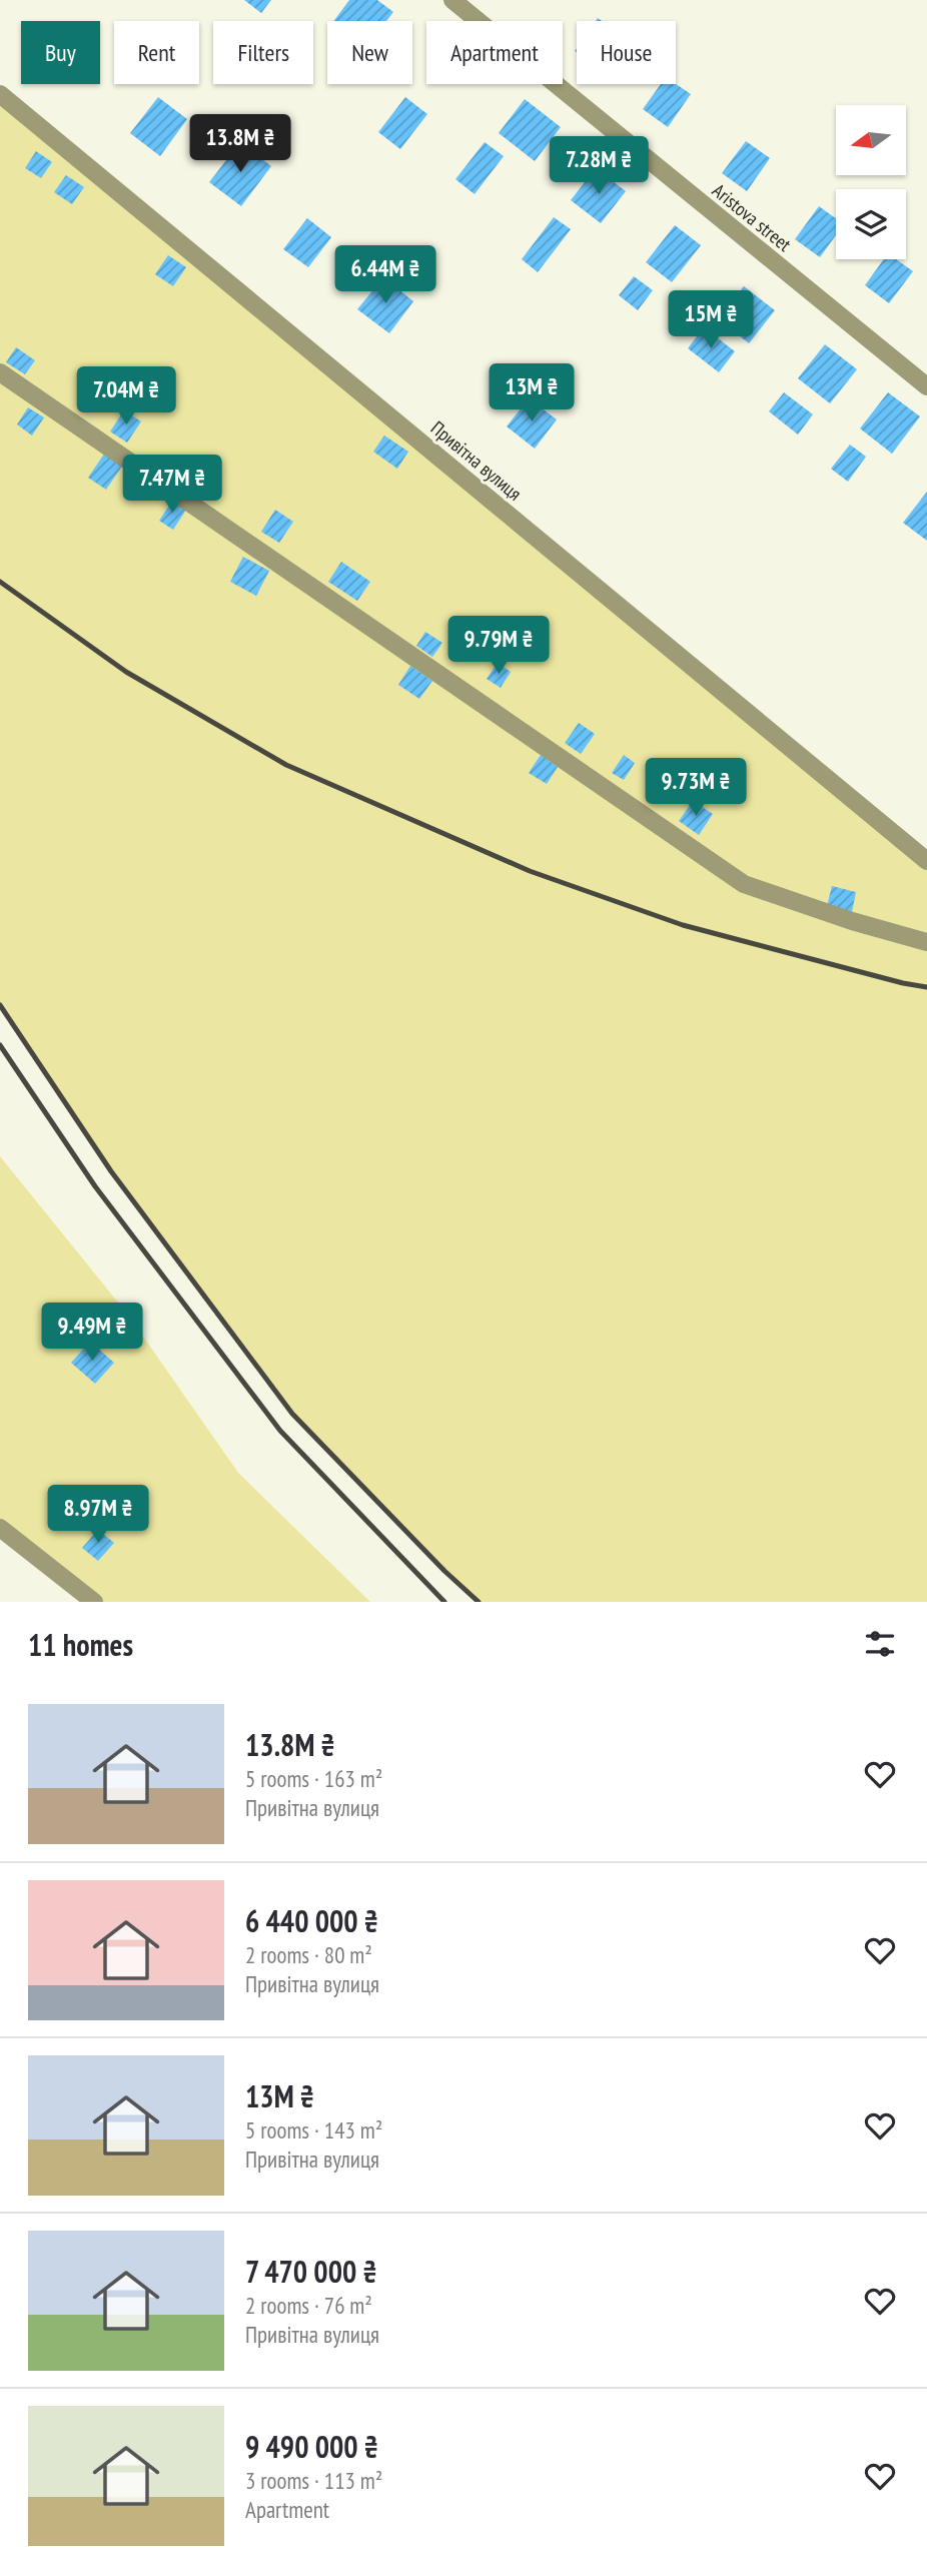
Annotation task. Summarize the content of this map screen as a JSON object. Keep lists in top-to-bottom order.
{
  "streets": {
    "street": ["Aristova street", "Привітна вулиця"]
  },
  "north": "left",
  "page": {
    "chip": [
      "Buy",
      "Rent",
      "Filters",
      "New",
      "Apartment",
      "House"
    ],
    "price": [
      "13.8M ₴",
      "7.28M ₴",
      "6.44M ₴",
      "15M ₴",
      "13M ₴",
      "7.04M ₴",
      "7.47M ₴",
      "9.79M ₴",
      "9.73M ₴",
      "9.49M ₴",
      "8.97M ₴"
    ],
    "heading": "11 homes",
    "list": [
      {
        "name": "13.8M ₴",
        "note": "5 rooms · 163 m² · Привітна вулиця"
      },
      {
        "name": "6 440 000 ₴",
        "note": "2 rooms · 80 m² · Привітна вулиця"
      },
      {
        "name": "13M ₴",
        "note": "5 rooms · 143 m² · Привітна вулиця"
      },
      {
        "name": "7 470 000 ₴",
        "note": "2 rooms · 76 m² · Привітна вулиця"
      },
      {
        "name": "9 490 000 ₴",
        "note": "3 rooms · 113 m² · Apartment"
      }
    ]
  }
}
